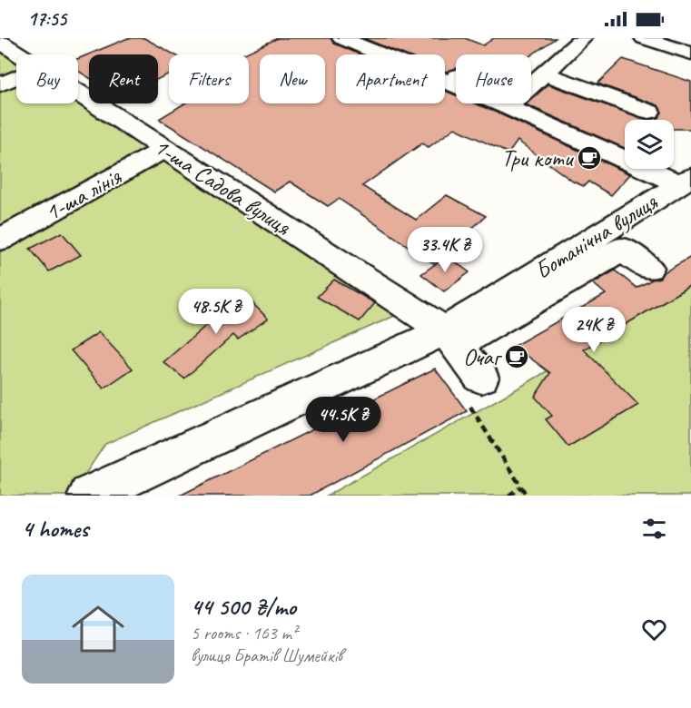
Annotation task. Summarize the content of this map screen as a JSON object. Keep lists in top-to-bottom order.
{
  "streets": {
    "street": ["1-ша Садова вулиця", "1-ша лінія", "Ботанічна вулиця"]
  },
  "crossings": [
    ["1-ша Садова вулиця", "1-ша лінія"],
    ["1-ша Садова вулиця", "Ботанічна вулиця"]
  ],
  "places": {
    "cafe": ["Три коти", "Очаг"]
  },
  "page": {
    "status": "17:55",
    "chip": [
      "Buy",
      "Rent",
      "Filters",
      "New",
      "Apartment",
      "House"
    ],
    "price": [
      "33.4K ₴",
      "48.5K ₴",
      "24K ₴",
      "44.5K ₴"
    ],
    "heading": "4 homes",
    "list": [
      {
        "name": "44 500 ₴/mo",
        "note": "5 rooms · 163 m² · вулиця Братів Шумейків"
      }
    ]
  }
}
